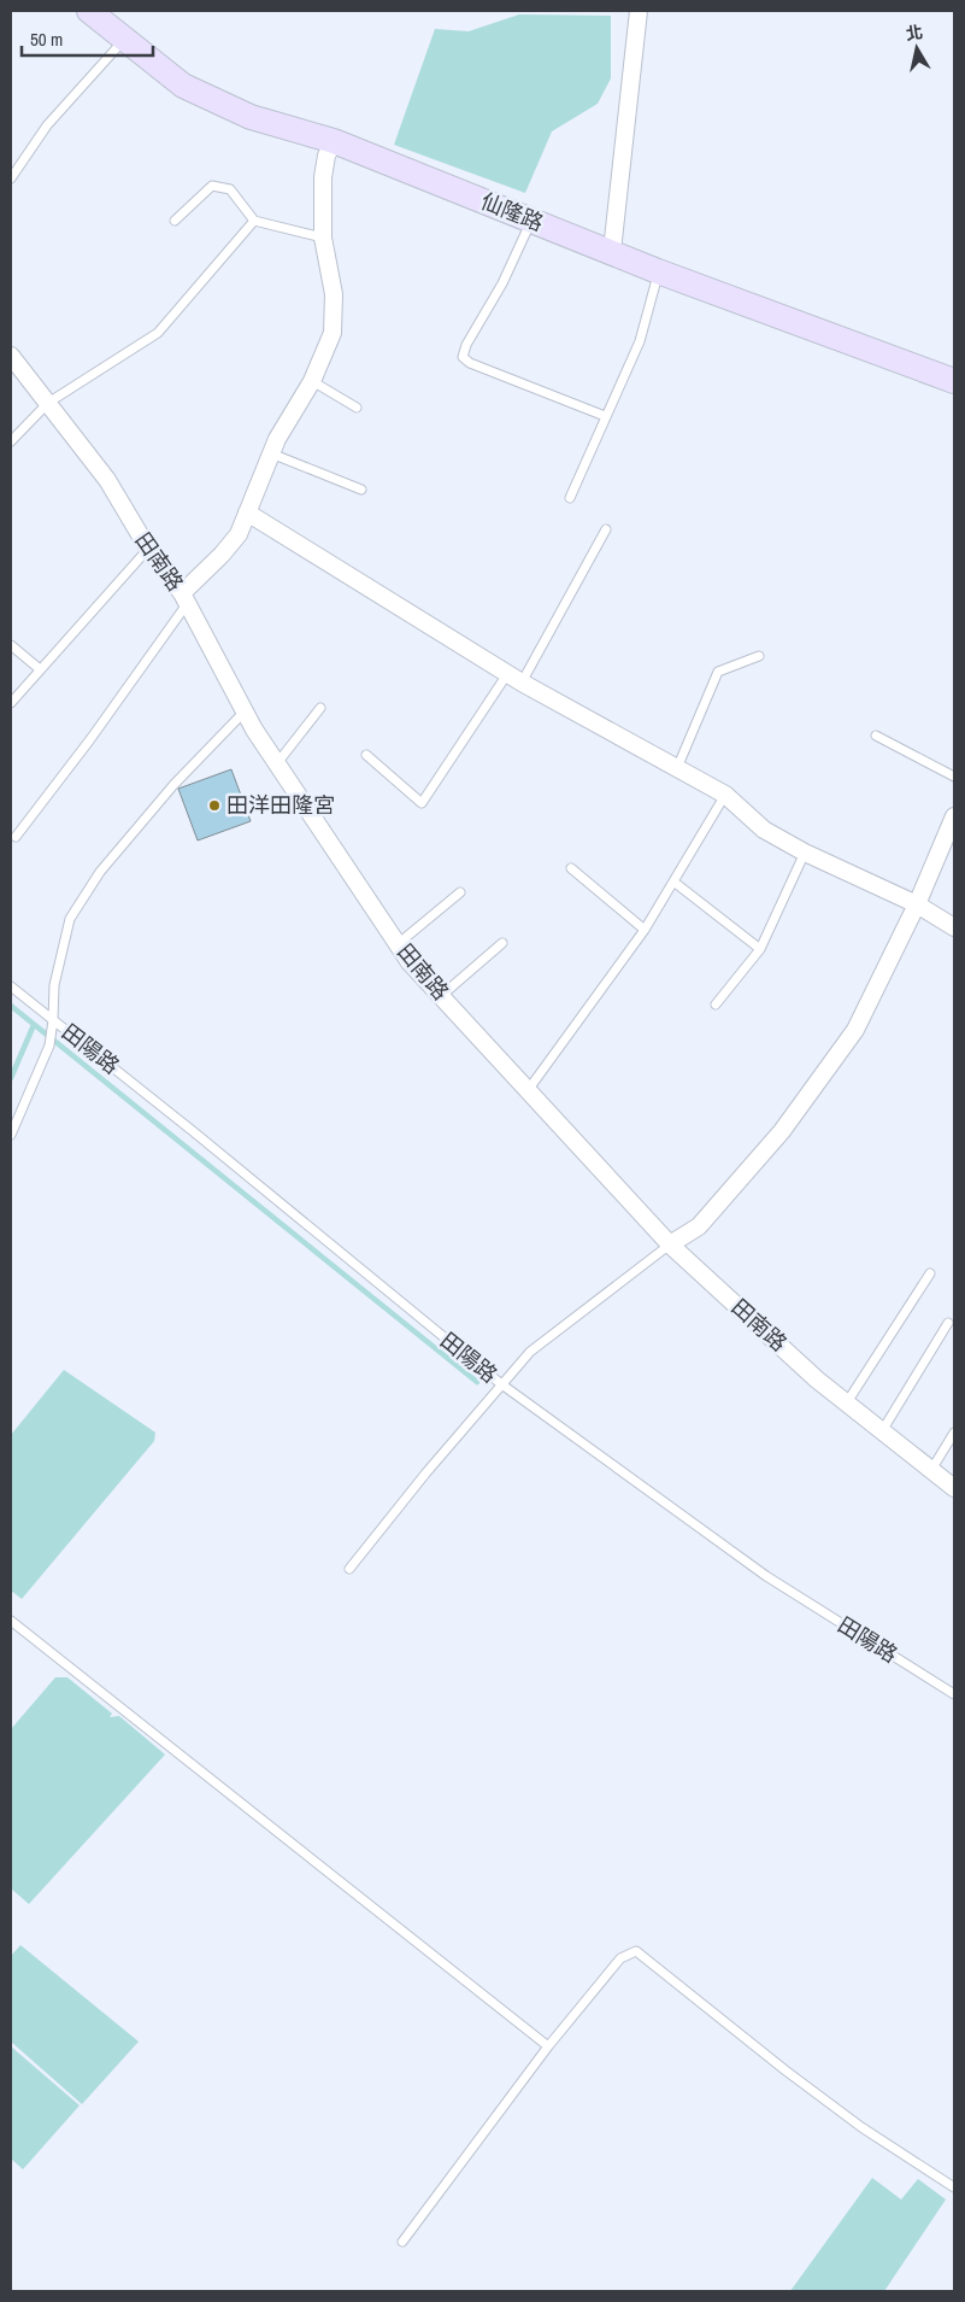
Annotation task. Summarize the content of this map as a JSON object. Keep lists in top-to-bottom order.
{
  "streets": {
    "street": ["仙隆路", "田南路"],
    "lane": ["田陽路"]
  },
  "places": ["田洋田隆宮"],
  "scale_bar": "50 m",
  "north": "top"
}
